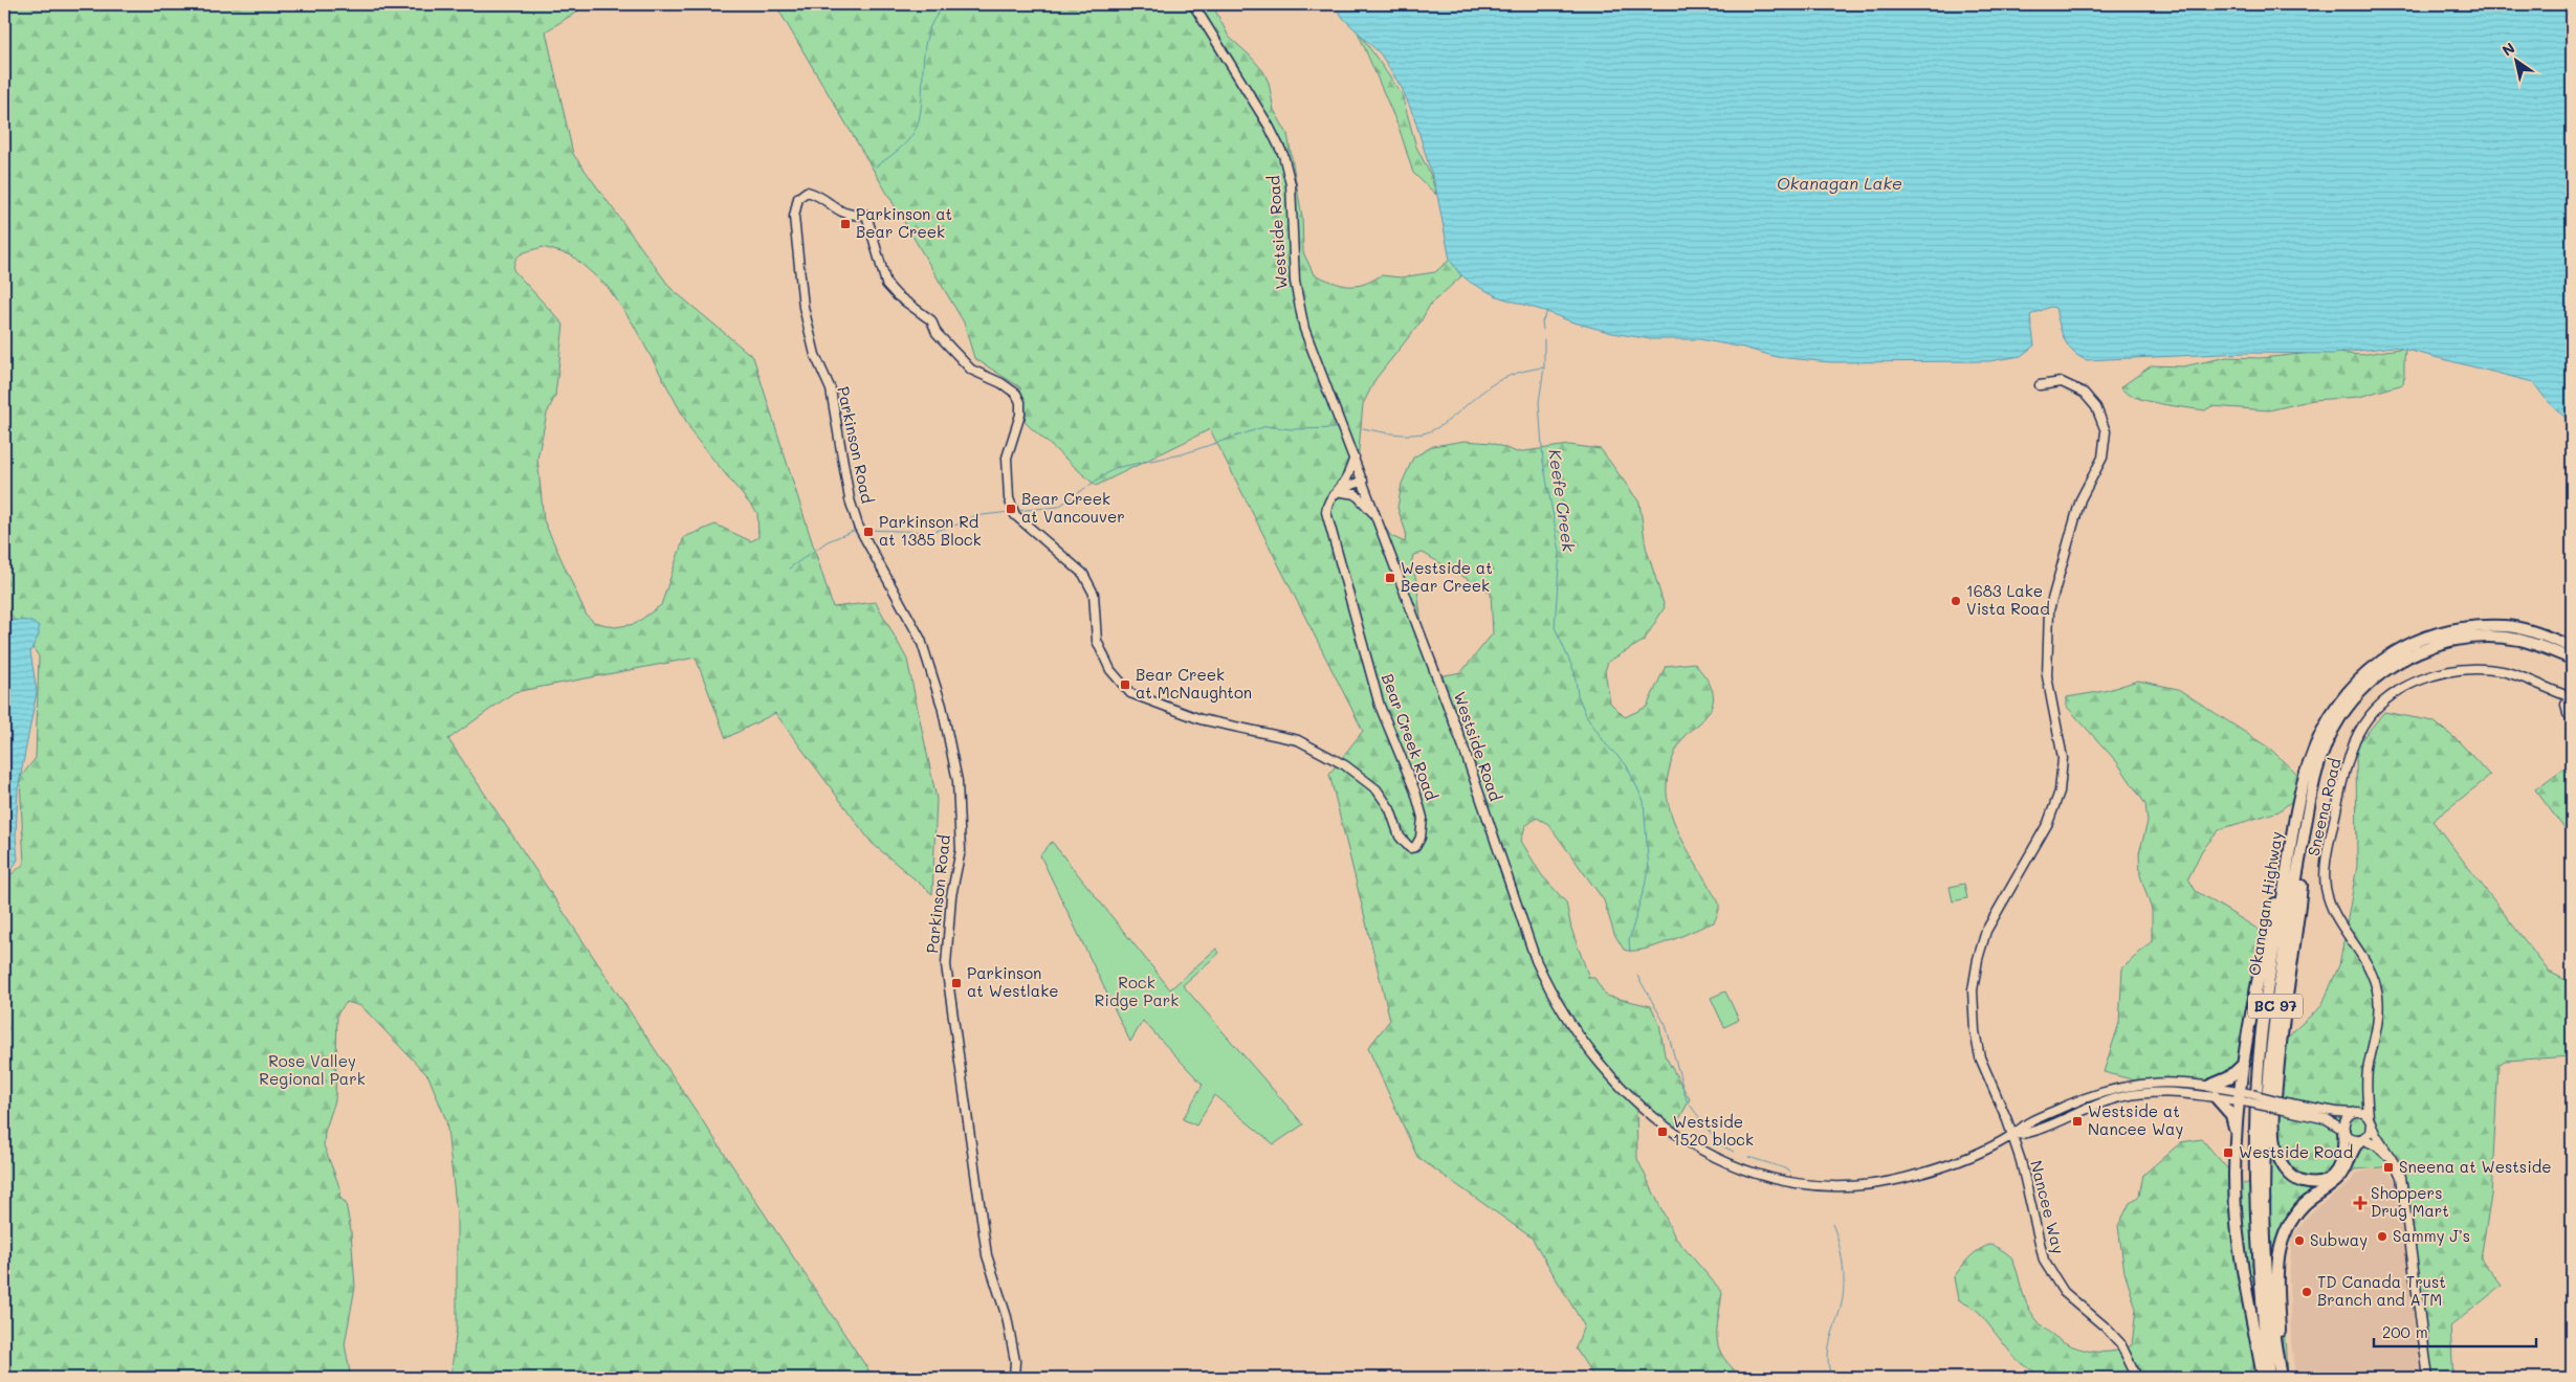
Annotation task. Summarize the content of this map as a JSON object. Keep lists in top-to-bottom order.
{
  "streets": {
    "highway": ["Okanagan Highway", "BC 97"],
    "street": [
      "Westside Road",
      "Parkinson Road",
      "Bear Creek Road",
      "Sneena Road",
      "Nancee Way"
    ]
  },
  "crossings": [
    ["Westside Road", "Sneena Road"],
    ["Westside Road", "Nancee Way"],
    ["Parkinson Road", "Bear Creek Road"]
  ],
  "water": ["Okanagan Lake", "Keefe Creek"],
  "parks": ["Rock Ridge Park", "Rose Valley Regional Park"],
  "places": {
    "transit": [
      "Parkinson at Bear Creek",
      "Bear Creek at Vancouver",
      "Parkinson Rd at 1385 Block",
      "Westside at Bear Creek",
      "Bear Creek at McNaughton",
      "Parkinson at Westlake",
      "Westside at Nancee Way",
      "Westside 1520 block",
      "Westside Road",
      "Sneena at Westside"
    ],
    "other": [
      "1683 Lake Vista Road",
      "Sammy J’s",
      "Subway",
      "TD Canada Trust Branch and ATM"
    ],
    "health": ["Shoppers Drug Mart"]
  },
  "scale_bar": "200 m",
  "north": "top left"
}
